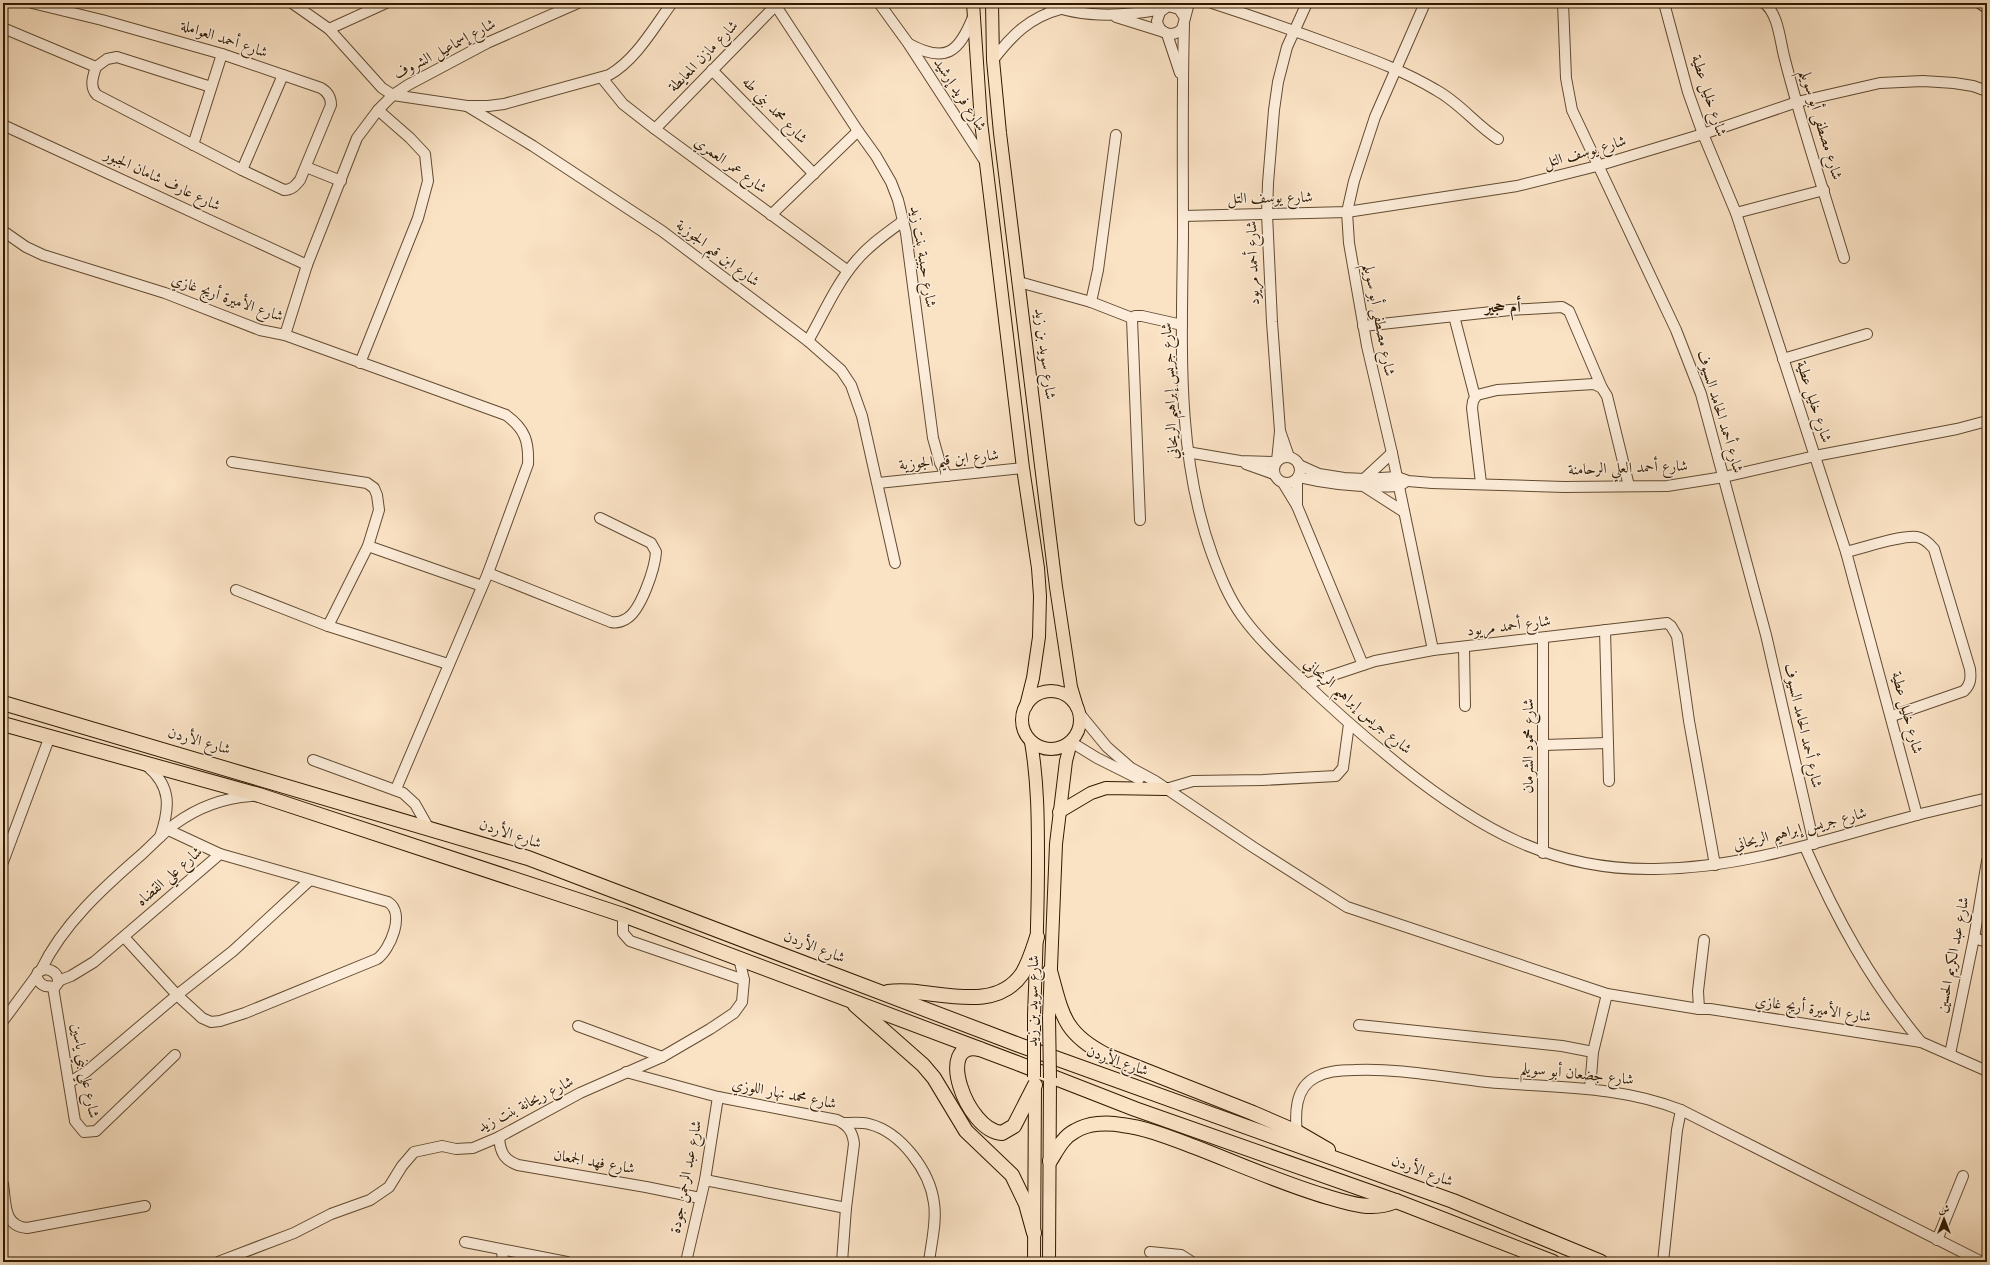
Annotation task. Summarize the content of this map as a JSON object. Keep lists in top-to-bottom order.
{
  "streets": {
    "highway": ["شارع الأردن"],
    "main road": ["شارع سويد بن زيد"],
    "street": [
      "شارع أحمد العواملة",
      "شارع إسماعيل الشروف",
      "شارع مازن المعايطة",
      "شارع فريد إرشيد",
      "شارع خليل عطية",
      "شارع محمد بني طه",
      "شارع مصطفى أبو سويلم",
      "شارع يوسف التل",
      "شارع عمر العمري",
      "شارع عارف شامان الجبور",
      "شارع ابن قيم الجوزية",
      "شارع حبيبة بنت زيد",
      "شارع أحمد مريود",
      "شارع الأميرة أريج غازي",
      "شارع جريس إبراهيم الريحاني",
      "شارع أحمد الحامد السيوف",
      "شارع أحمد العلي الرحامنة",
      "شارع محمود الشرمان",
      "شارع علي القضاه",
      "شارع عبد الكريم الحسين",
      "شارع علي بني ياسين",
      "شارع جضعان أبو سويلم",
      "شارع محمد نهار اللوزي",
      "شارع ريحانة بنت زيد",
      "شارع فهد الجمعان",
      "شارع عبد الرحمن جودة"
    ]
  },
  "crossings": [
    ["شارع إسماعيل الشروف", "شارع الأميرة أريج غازي"],
    ["شارع مازن المعايطة", "شارع محمد بني طه"],
    ["شارع مازن المعايطة", "شارع عمر العمري"],
    ["شارع مازن المعايطة", "شارع حبيبة بنت زيد"],
    ["شارع خليل عطية", "شارع يوسف التل"],
    ["شارع خليل عطية", "شارع جريس إبراهيم الريحاني"],
    ["شارع خليل عطية", "شارع أحمد العلي الرحامنة"],
    ["شارع مصطفى أبو سويلم", "شارع يوسف التل"],
    ["شارع مصطفى أبو سويلم", "شارع أحمد مريود"],
    ["شارع مصطفى أبو سويلم", "شارع أحمد العلي الرحامنة"],
    ["شارع يوسف التل", "شارع أحمد مريود"],
    ["شارع يوسف التل", "شارع جريس إبراهيم الريحاني"],
    ["شارع يوسف التل", "شارع أحمد الحامد السيوف"],
    ["شارع عارف شامان الجبور", "شارع الأميرة أريج غازي"],
    ["شارع ابن قيم الجوزية", "شارع حبيبة بنت زيد"],
    ["شارع أحمد مريود", "شارع جريس إبراهيم الريحاني"],
    ["شارع أحمد مريود", "شارع أحمد العلي الرحامنة"],
    ["شارع أحمد مريود", "شارع محمود الشرمان"],
    ["شارع الأميرة أريج غازي", "شارع أحمد الحامد السيوف"],
    ["شارع الأميرة أريج غازي", "شارع عبد الكريم الحسين"],
    ["شارع جريس إبراهيم الريحاني", "شارع أحمد الحامد السيوف"],
    ["شارع جريس إبراهيم الريحاني", "شارع محمود الشرمان"],
    ["شارع أحمد الحامد السيوف", "شارع أحمد العلي الرحامنة"],
    ["شارع الأردن", "شارع جضعان أبو سويلم"],
    ["شارع علي القضاه", "شارع علي بني ياسين"],
    ["شارع محمد نهار اللوزي", "شارع ريحانة بنت زيد"],
    ["شارع محمد نهار اللوزي", "شارع عبد الرحمن جودة"],
    ["شارع ريحانة بنت زيد", "شارع فهد الجمعان"],
    ["شارع فهد الجمعان", "شارع عبد الرحمن جودة"]
  ],
  "districts": ["أم حجير"],
  "north": "top"
}
